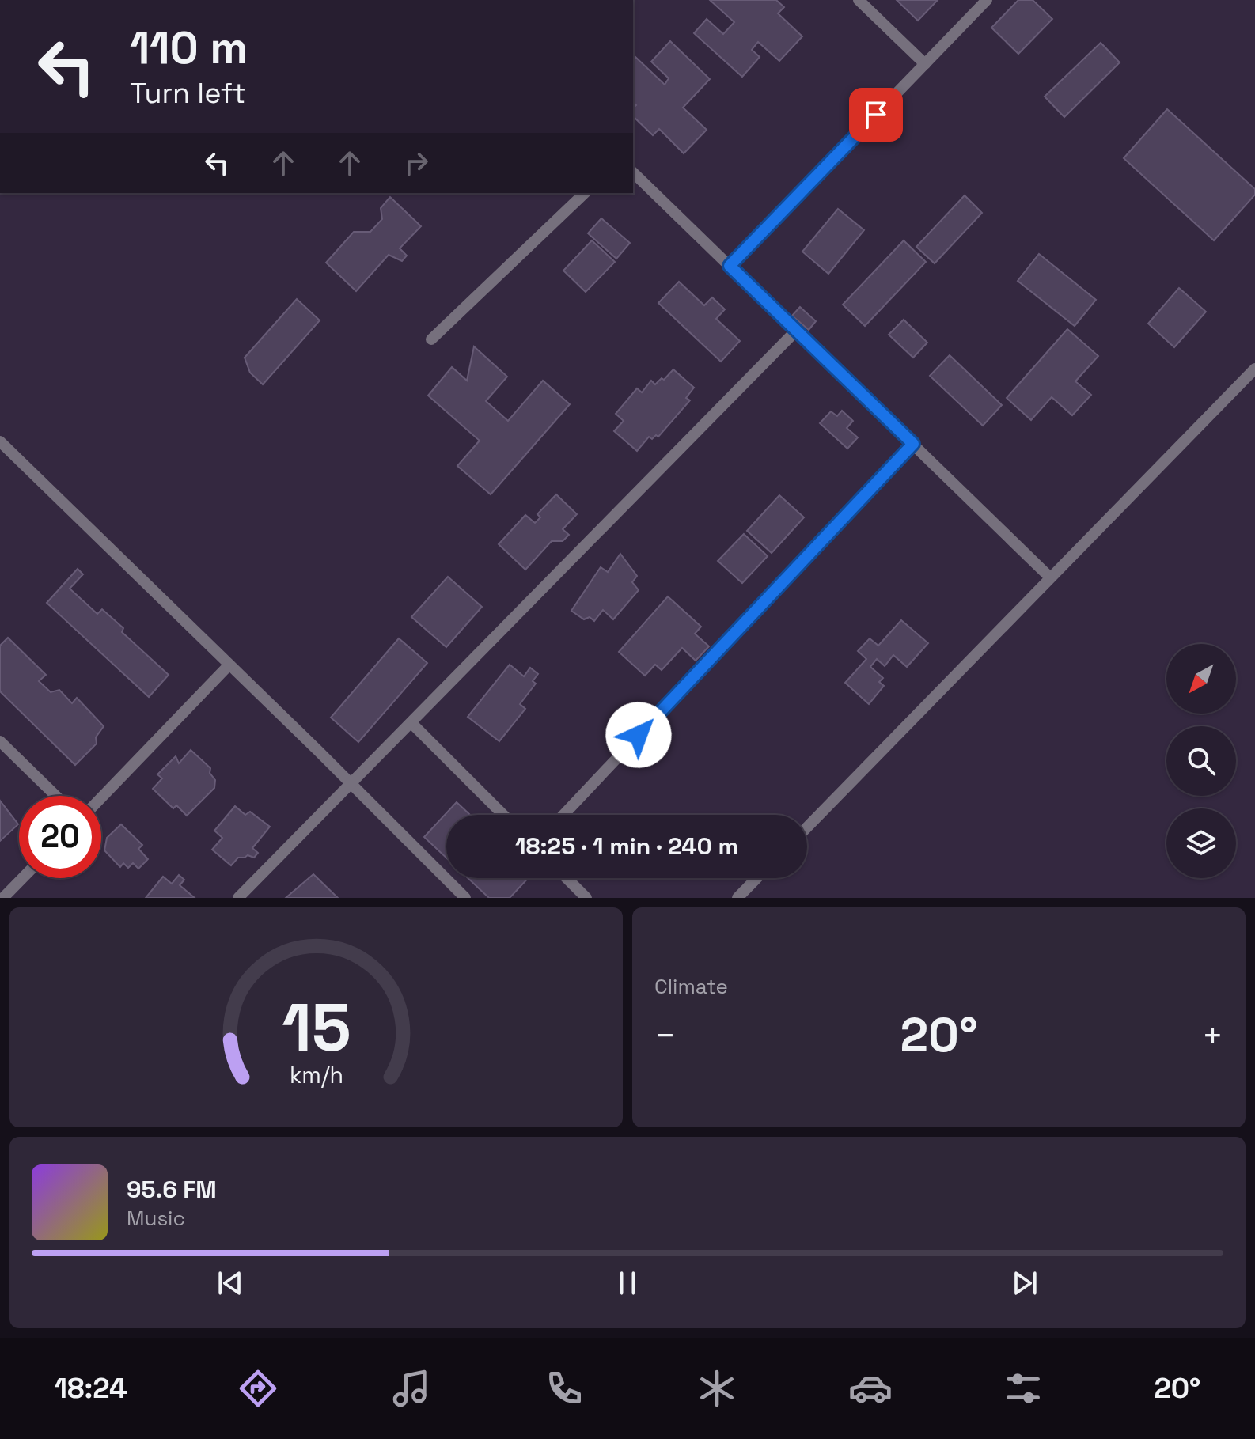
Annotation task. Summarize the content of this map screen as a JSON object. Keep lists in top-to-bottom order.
{
  "north": "bottom left",
  "page": {
    "turn": ["110 m", "Turn left"],
    "limit": "20",
    "trip": "18:25 · 1 min · 240 m",
    "tile": "Climate",
    "heat": ["−", "20°", "+"],
    "song": ["95.6 FM", "Music"],
    "tabs": ["18:24", "20°"],
    "gauge": ["15", "km/h"]
  }
}
